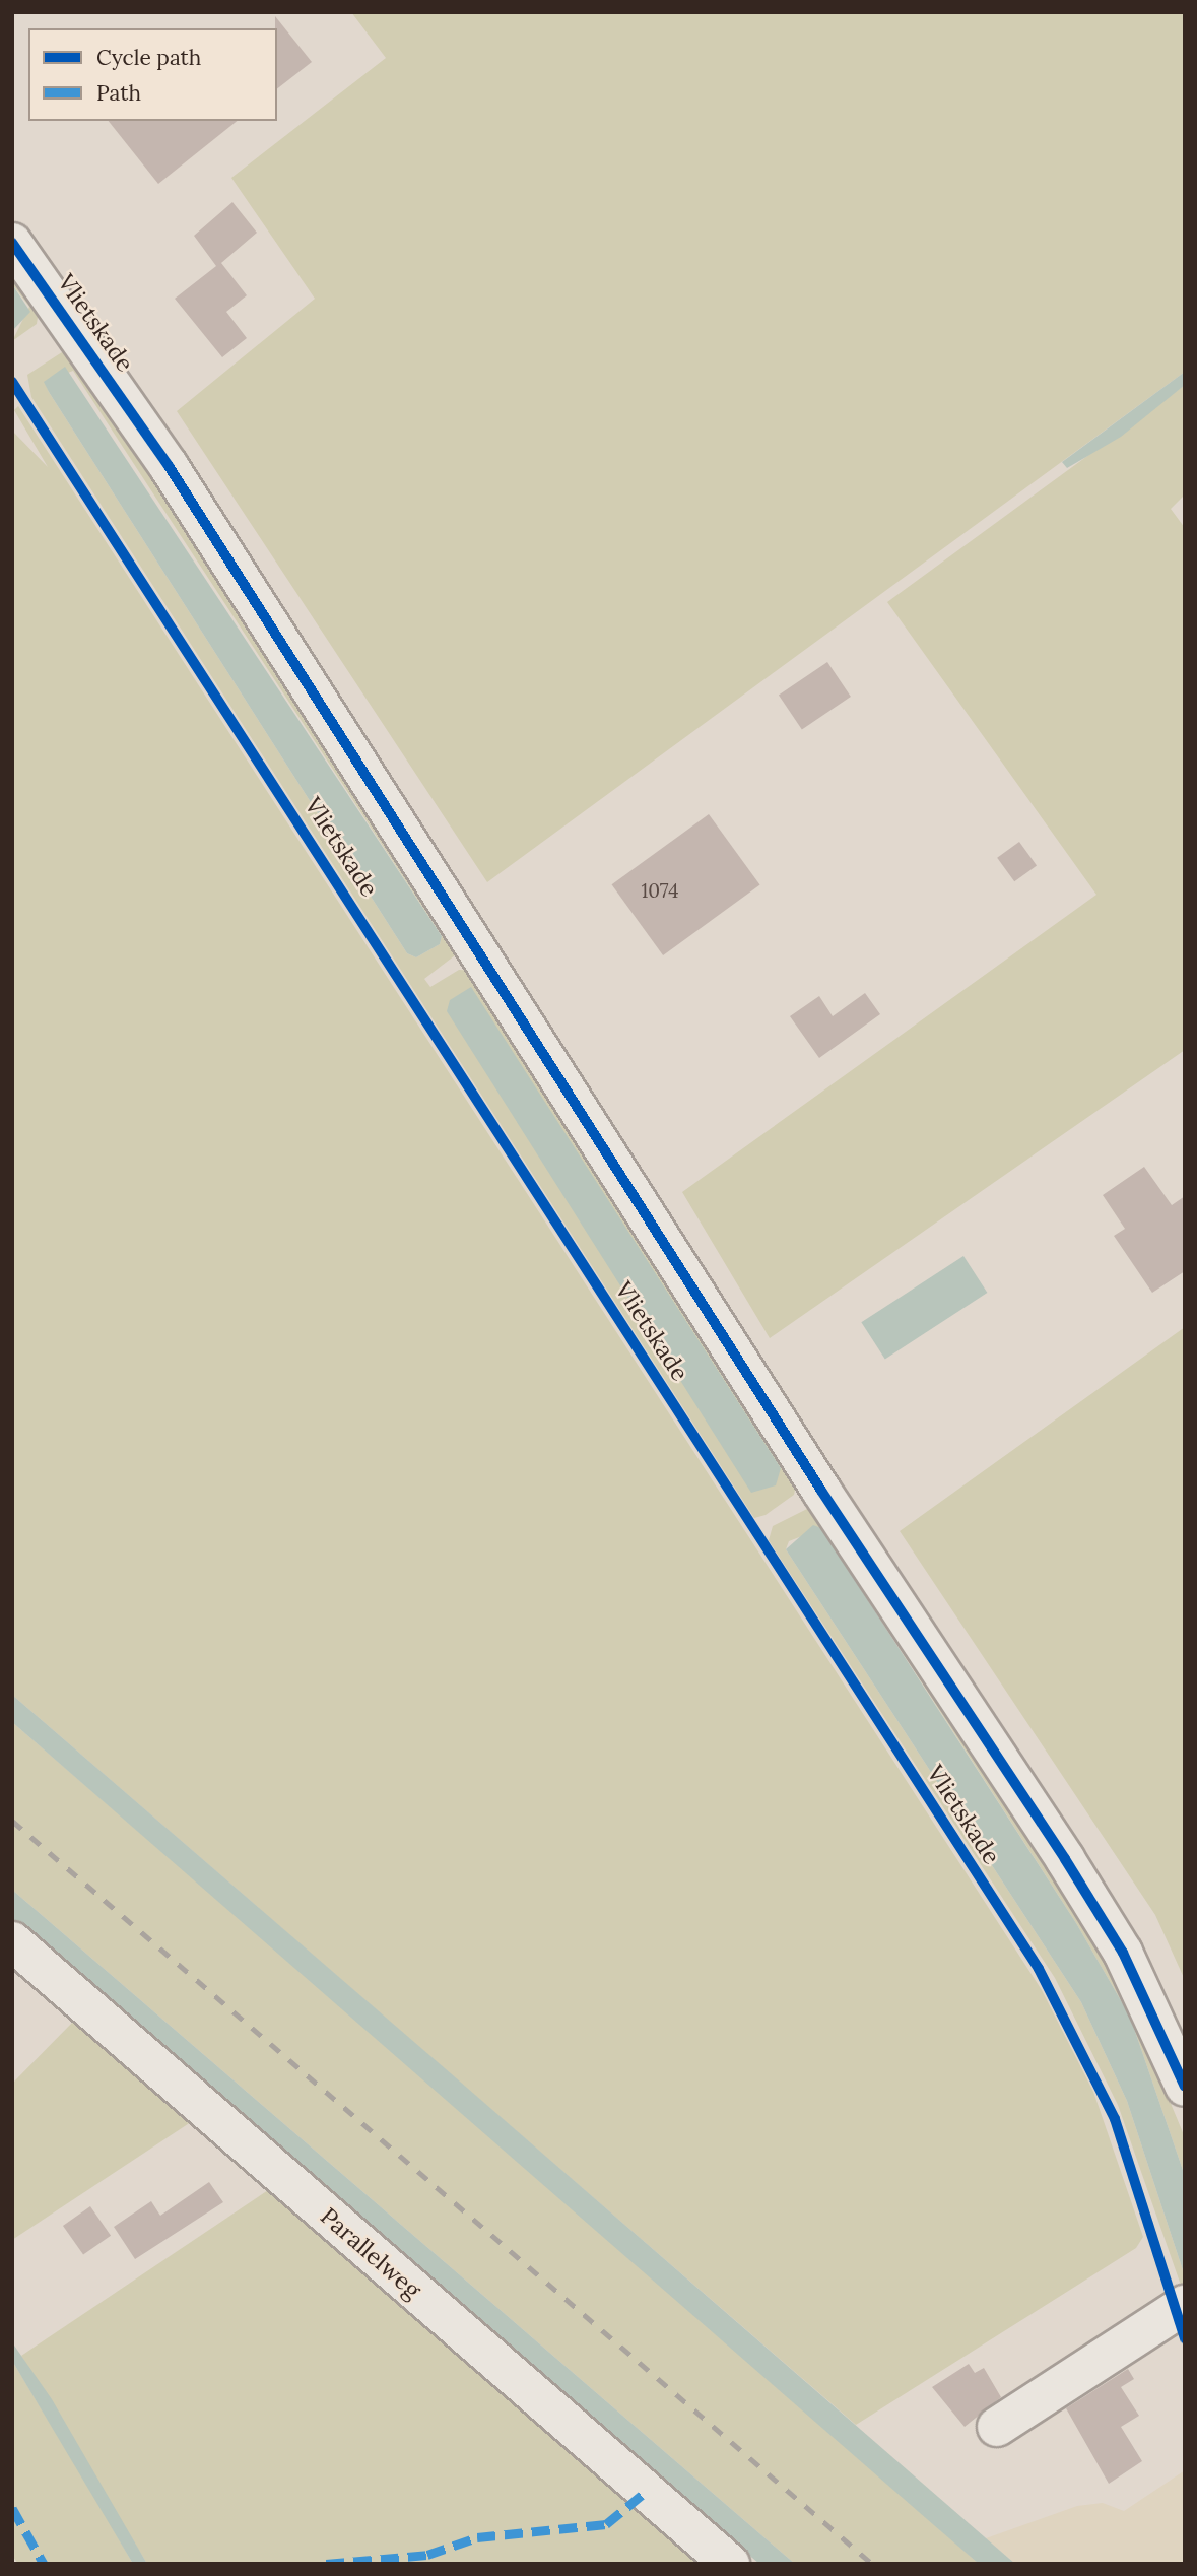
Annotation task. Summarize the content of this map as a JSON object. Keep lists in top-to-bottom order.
{
  "streets": {
    "street": ["Vlietskade", "Parallelweg"]
  },
  "house_numbers": ["1074"],
  "legend": ["Cycle path", "Path"]
}
